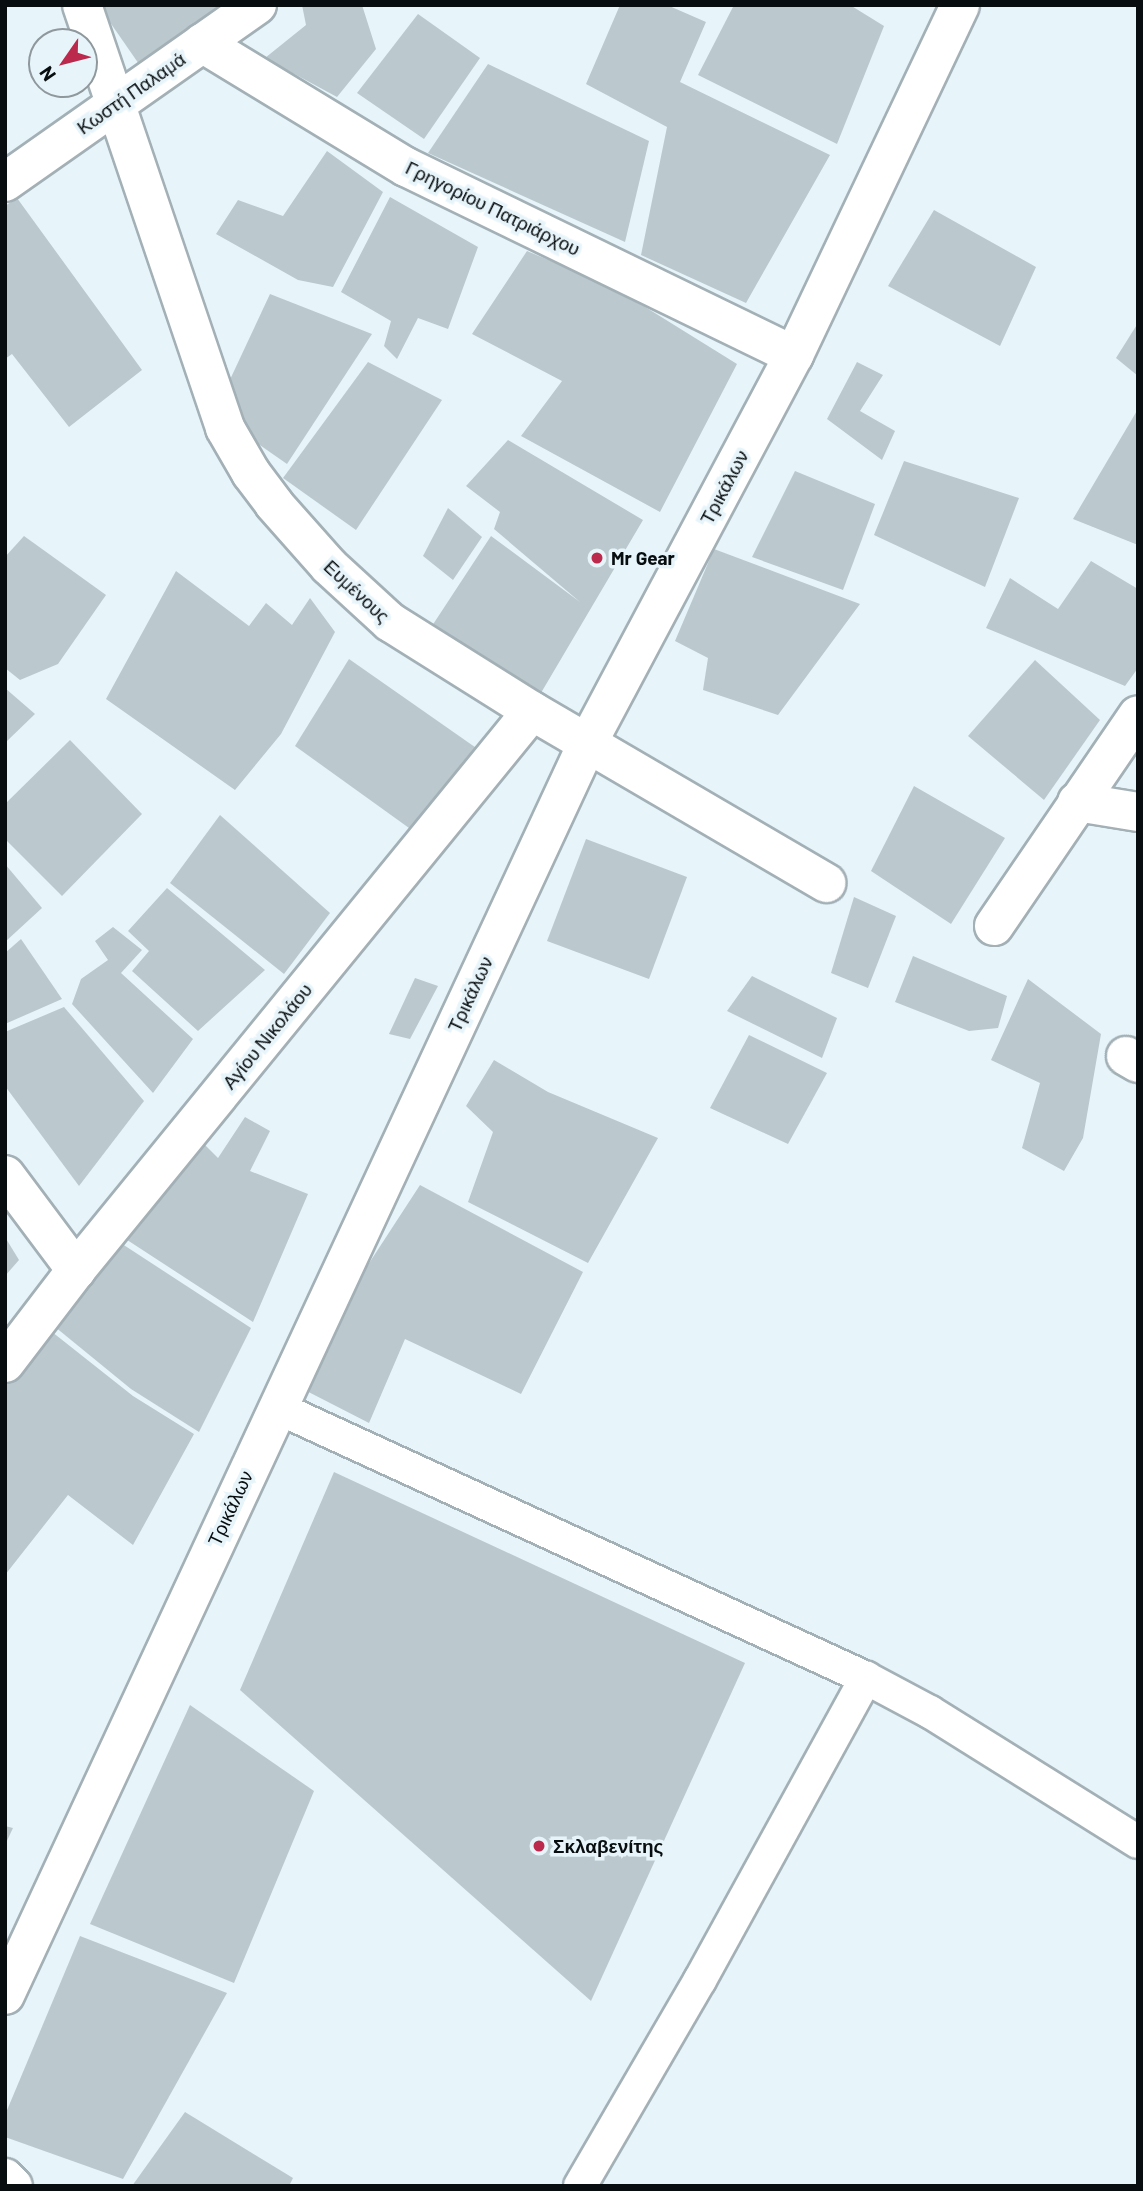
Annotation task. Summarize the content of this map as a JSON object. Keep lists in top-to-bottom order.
{
  "streets": {
    "street": [
      "Κωστή Παλαμά",
      "Γρηγορίου Πατριάρχου",
      "Τρικάλων",
      "Ευμένους",
      "Αγίου Νικολάου"
    ]
  },
  "crossings": [
    ["Κωστή Παλαμά", "Γρηγορίου Πατριάρχου"],
    ["Κωστή Παλαμά", "Ευμένους"],
    ["Γρηγορίου Πατριάρχου", "Τρικάλων"],
    ["Τρικάλων", "Ευμένους"],
    ["Ευμένους", "Αγίου Νικολάου"]
  ],
  "places": ["Mr Gear", "Σκλαβενίτης"],
  "north": "bottom left"
}
